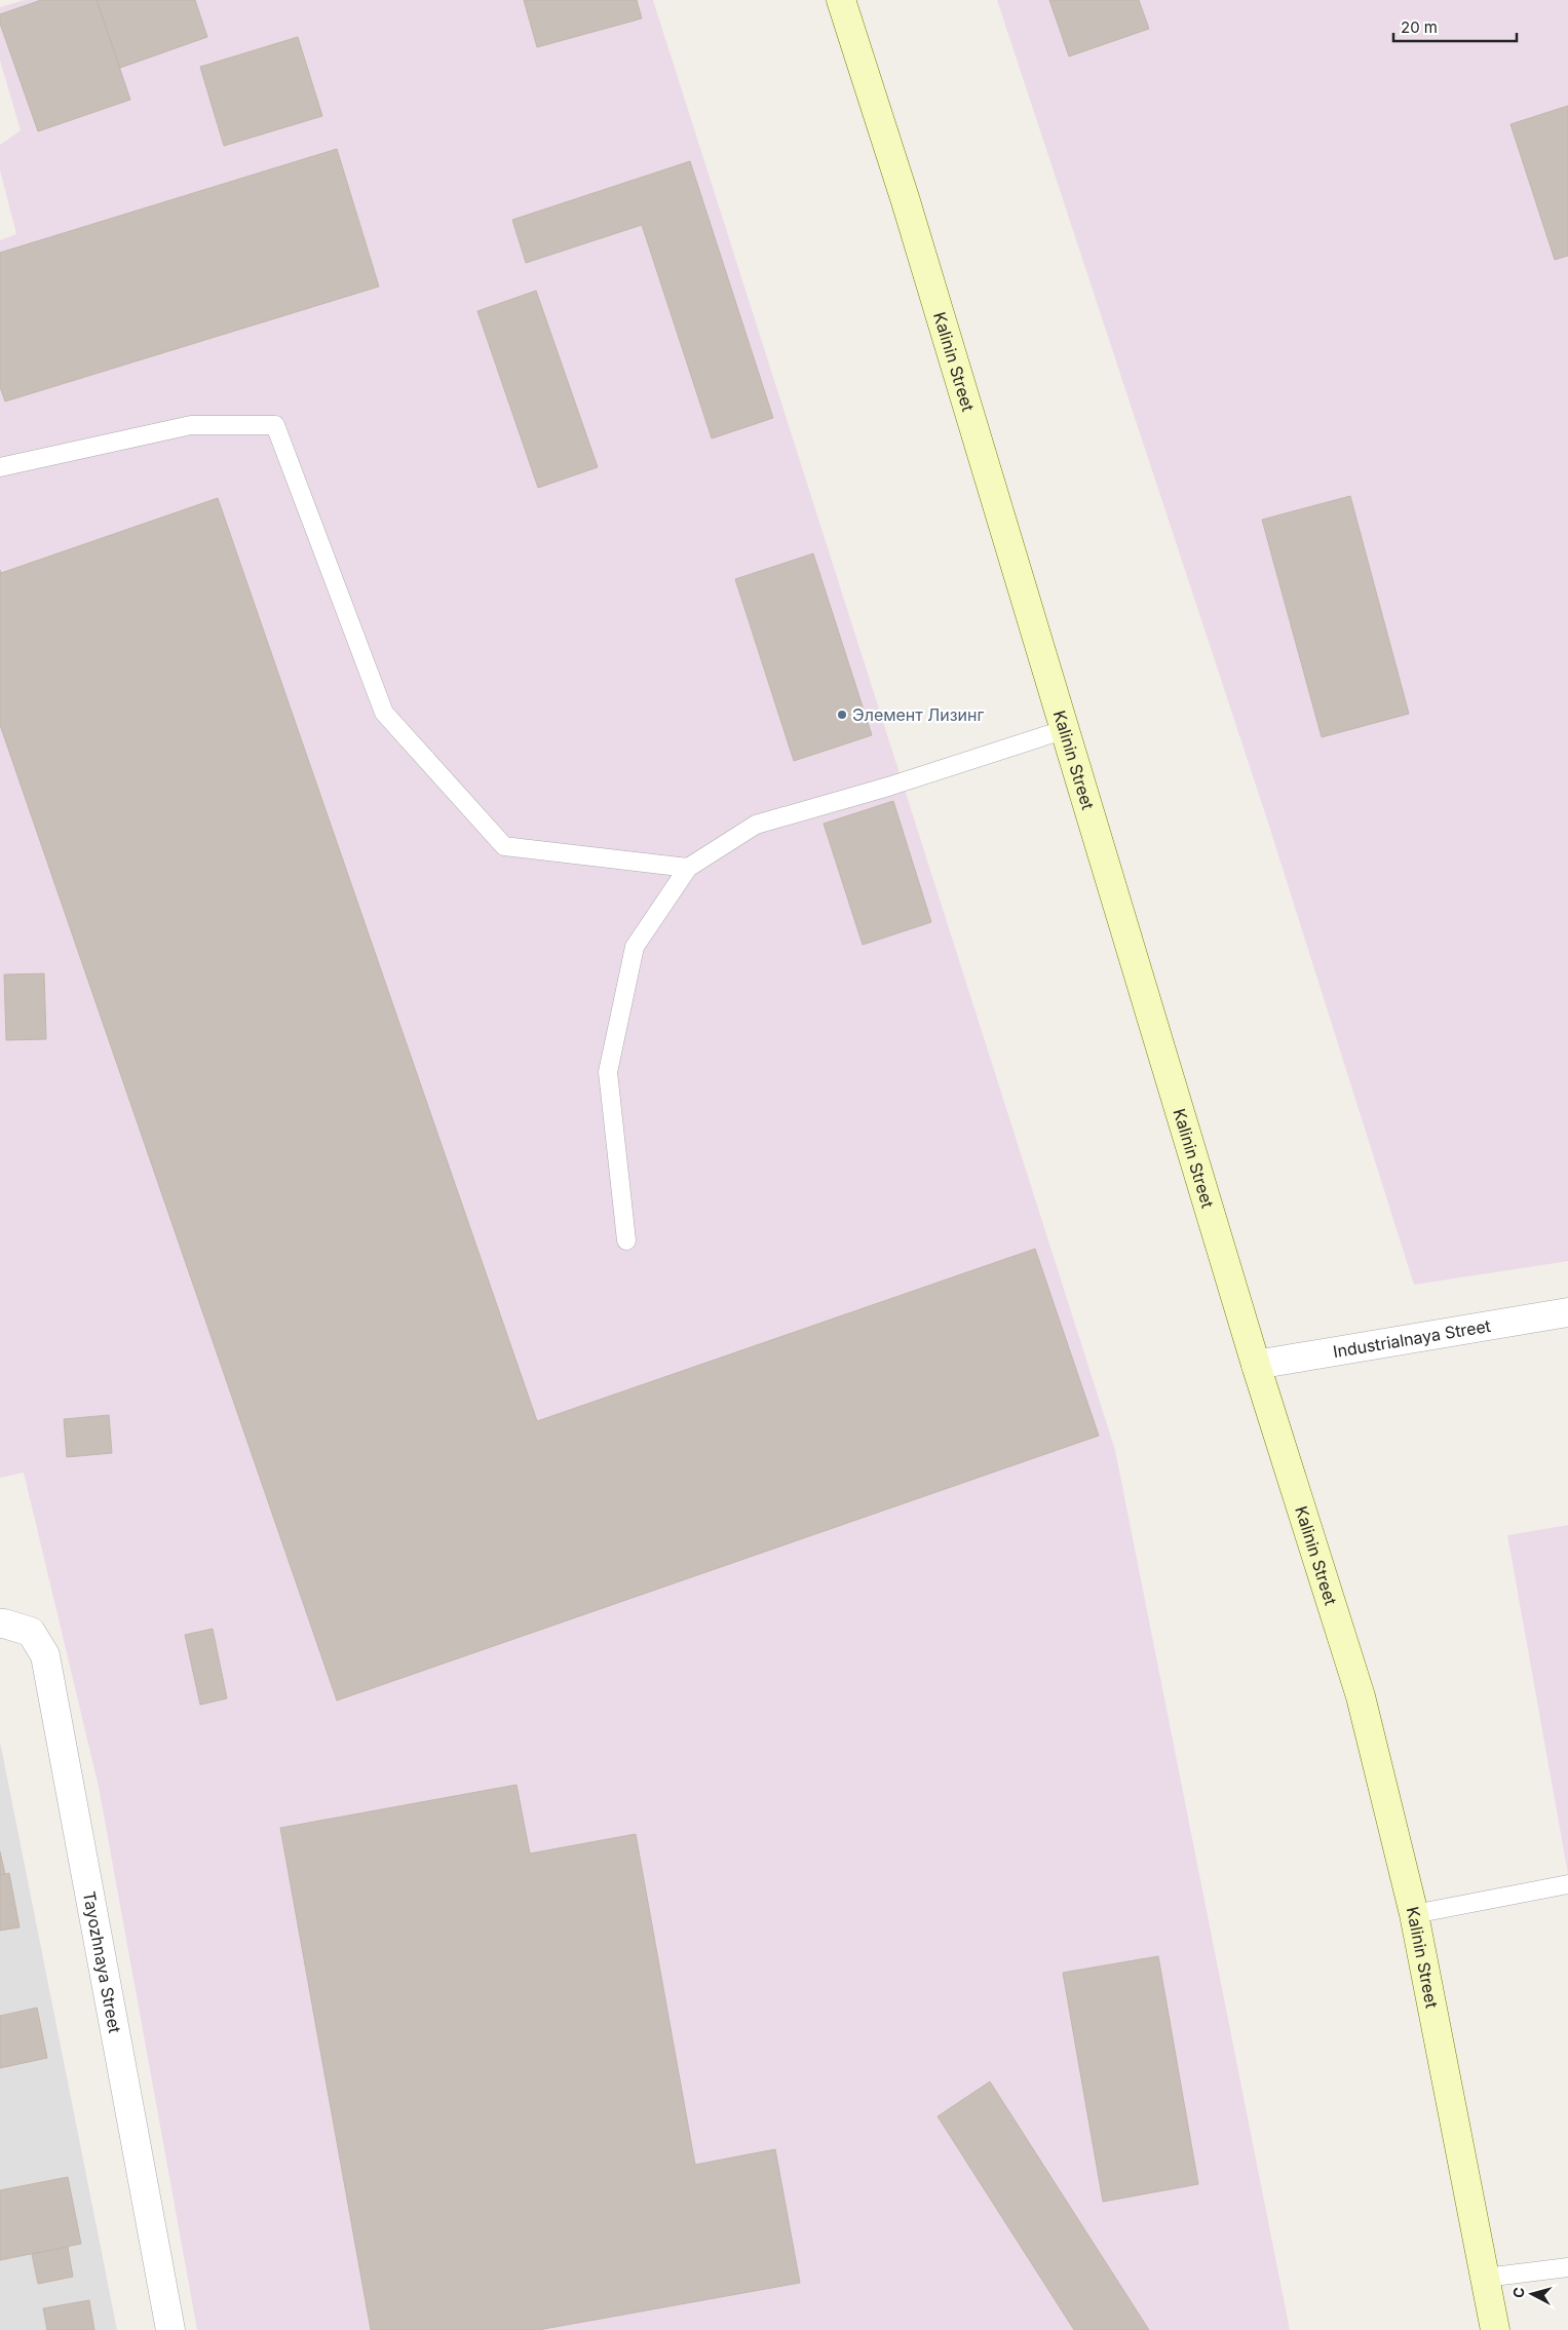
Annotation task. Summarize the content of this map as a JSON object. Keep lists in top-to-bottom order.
{
  "streets": {
    "main road": ["Kalinin Street"],
    "street": ["Industrialnaya Street", "Tayozhnaya Street"]
  },
  "crossings": [
    ["Kalinin Street", "Industrialnaya Street"]
  ],
  "places": ["Элемент Лизинг"],
  "scale_bar": "20 m",
  "north": "left"
}
